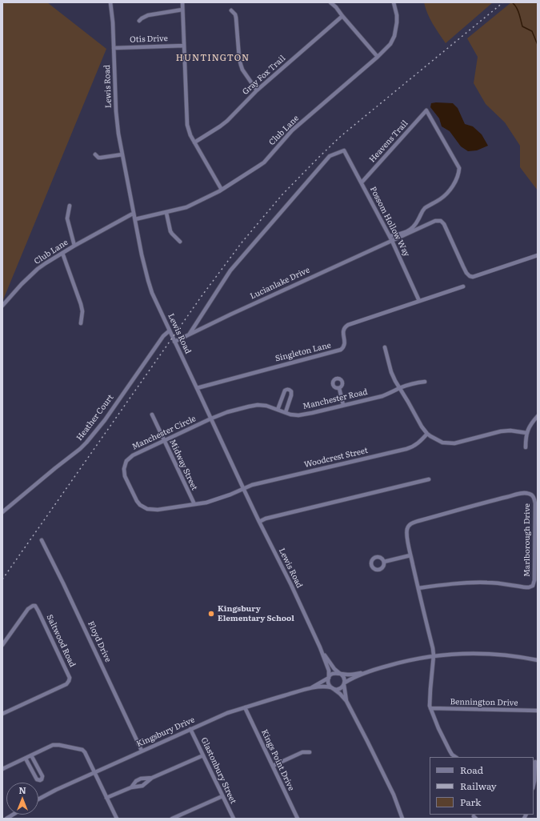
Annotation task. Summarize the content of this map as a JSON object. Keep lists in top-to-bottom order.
{
  "streets": {
    "street": [
      "Otis Drive",
      "Gray Fox Trail",
      "Lewis Road",
      "Club Lane",
      "Heavens Trail",
      "Possom Hollow Way",
      "Lucianlake Drive",
      "Singleton Lane",
      "Manchester Road",
      "Heather Court",
      "Manchester Circle",
      "Woodcrest Street",
      "Midway Street",
      "Marlborough Drive",
      "Saltwood Road",
      "Floyd Drive",
      "Bennington Drive",
      "Kingsbury Drive",
      "Kings Point Drive",
      "Glastonbury Street"
    ]
  },
  "crossings": [
    ["Otis Drive", "Lewis Road"],
    ["Lewis Road", "Club Lane"],
    ["Lewis Road", "Lucianlake Drive"],
    ["Lewis Road", "Singleton Lane"],
    ["Lewis Road", "Manchester Road"],
    ["Lewis Road", "Heather Court"],
    ["Lewis Road", "Manchester Circle"],
    ["Lewis Road", "Woodcrest Street"],
    ["Lewis Road", "Kingsbury Drive"],
    ["Heavens Trail", "Possom Hollow Way"],
    ["Possom Hollow Way", "Lucianlake Drive"],
    ["Possom Hollow Way", "Singleton Lane"],
    ["Manchester Road", "Manchester Circle"],
    ["Manchester Circle", "Woodcrest Street"],
    ["Manchester Circle", "Midway Street"],
    ["Marlborough Drive", "Bennington Drive"],
    ["Marlborough Drive", "Kingsbury Drive"],
    ["Floyd Drive", "Kingsbury Drive"],
    ["Kingsbury Drive", "Kings Point Drive"],
    ["Kingsbury Drive", "Glastonbury Street"]
  ],
  "districts": ["HUNTINGTON"],
  "places": ["Kingsbury Elementary School"],
  "legend": ["Road", "Railway", "Park"],
  "north": "top"
}
